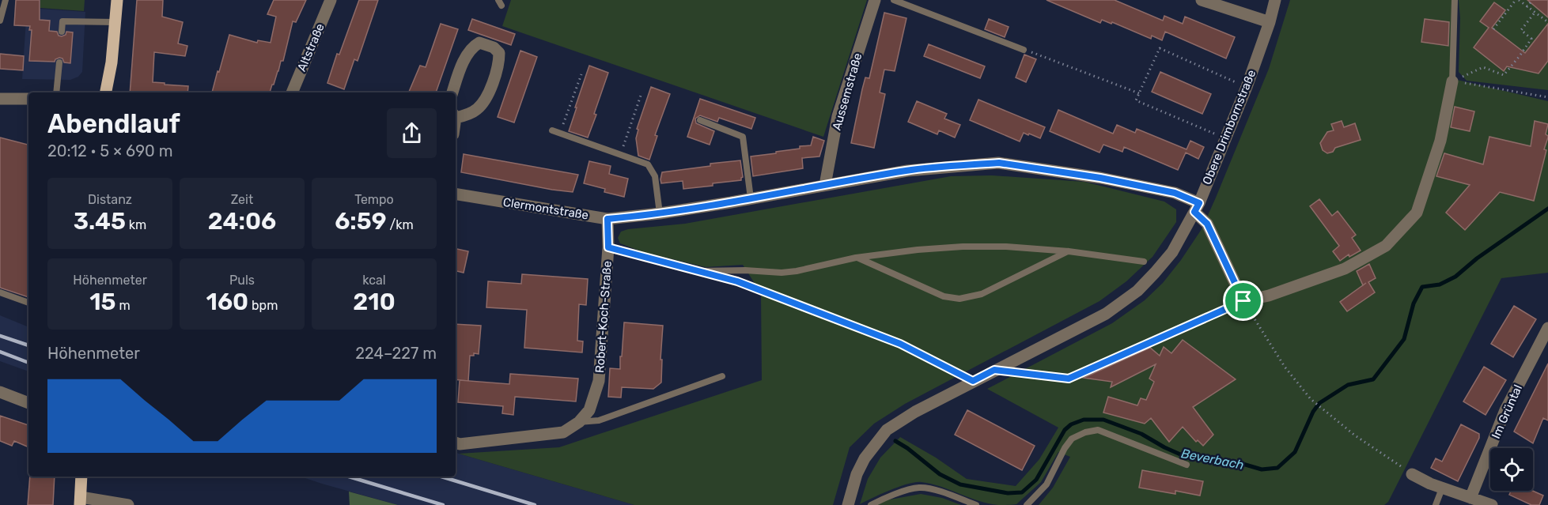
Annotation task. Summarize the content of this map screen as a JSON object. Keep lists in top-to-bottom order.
{
  "streets": {
    "street": [
      "Altstraße",
      "Aussemstraße",
      "Obere Drimbornstraße",
      "Clermontstraße",
      "Robert-Koch-Straße",
      "Im Grüntal"
    ]
  },
  "crossings": [
    ["Aussemstraße", "Clermontstraße"],
    ["Obere Drimbornstraße", "Clermontstraße"],
    ["Clermontstraße", "Robert-Koch-Straße"]
  ],
  "water": ["Beverbach"],
  "page": {
    "heading": ["Abendlauf", "20:12 · 5 × 690 m"],
    "stats": [
      ["Distanz", "3.45 km"],
      ["Zeit", "24:06"],
      ["Tempo", "6:59 /km"],
      ["Höhenmeter", "15 m"],
      ["Puls", "160 bpm"],
      ["kcal", "210"]
    ],
    "chart": ["Höhenmeter", "224–227 m"]
  }
}
